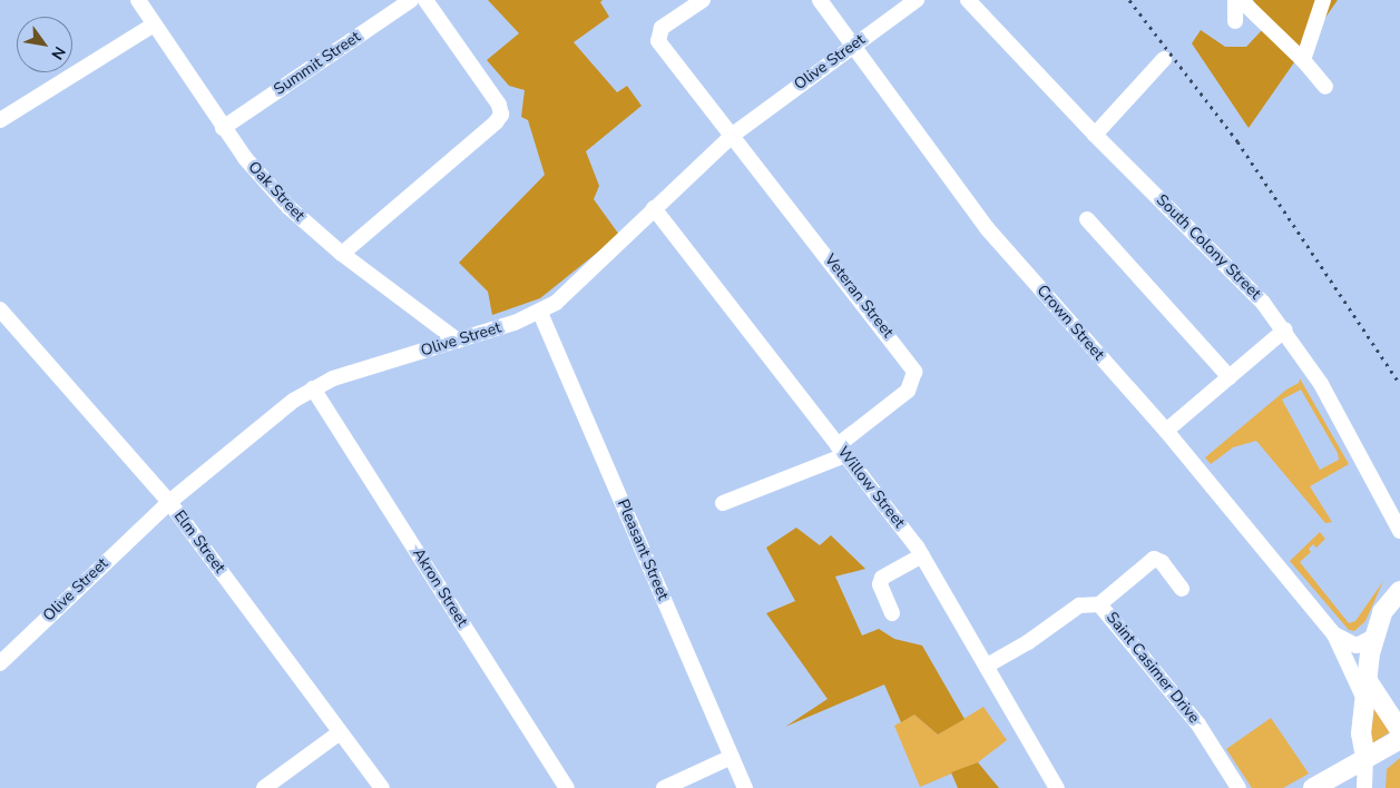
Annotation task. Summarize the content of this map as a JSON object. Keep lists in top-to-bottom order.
{
  "streets": {
    "street": [
      "Olive Street",
      "Summit Street",
      "Oak Street",
      "South Colony Street",
      "Veteran Street",
      "Crown Street",
      "Willow Street",
      "Elm Street",
      "Pleasant Street",
      "Akron Street",
      "Saint Casimer Drive"
    ]
  },
  "crossings": [
    ["Olive Street", "Oak Street"],
    ["Olive Street", "Veteran Street"],
    ["Olive Street", "Crown Street"],
    ["Olive Street", "Willow Street"],
    ["Olive Street", "Elm Street"],
    ["Olive Street", "Pleasant Street"],
    ["Olive Street", "Akron Street"],
    ["Summit Street", "Oak Street"],
    ["Veteran Street", "Willow Street"],
    ["Willow Street", "Saint Casimer Drive"]
  ],
  "north": "bottom right"
}
